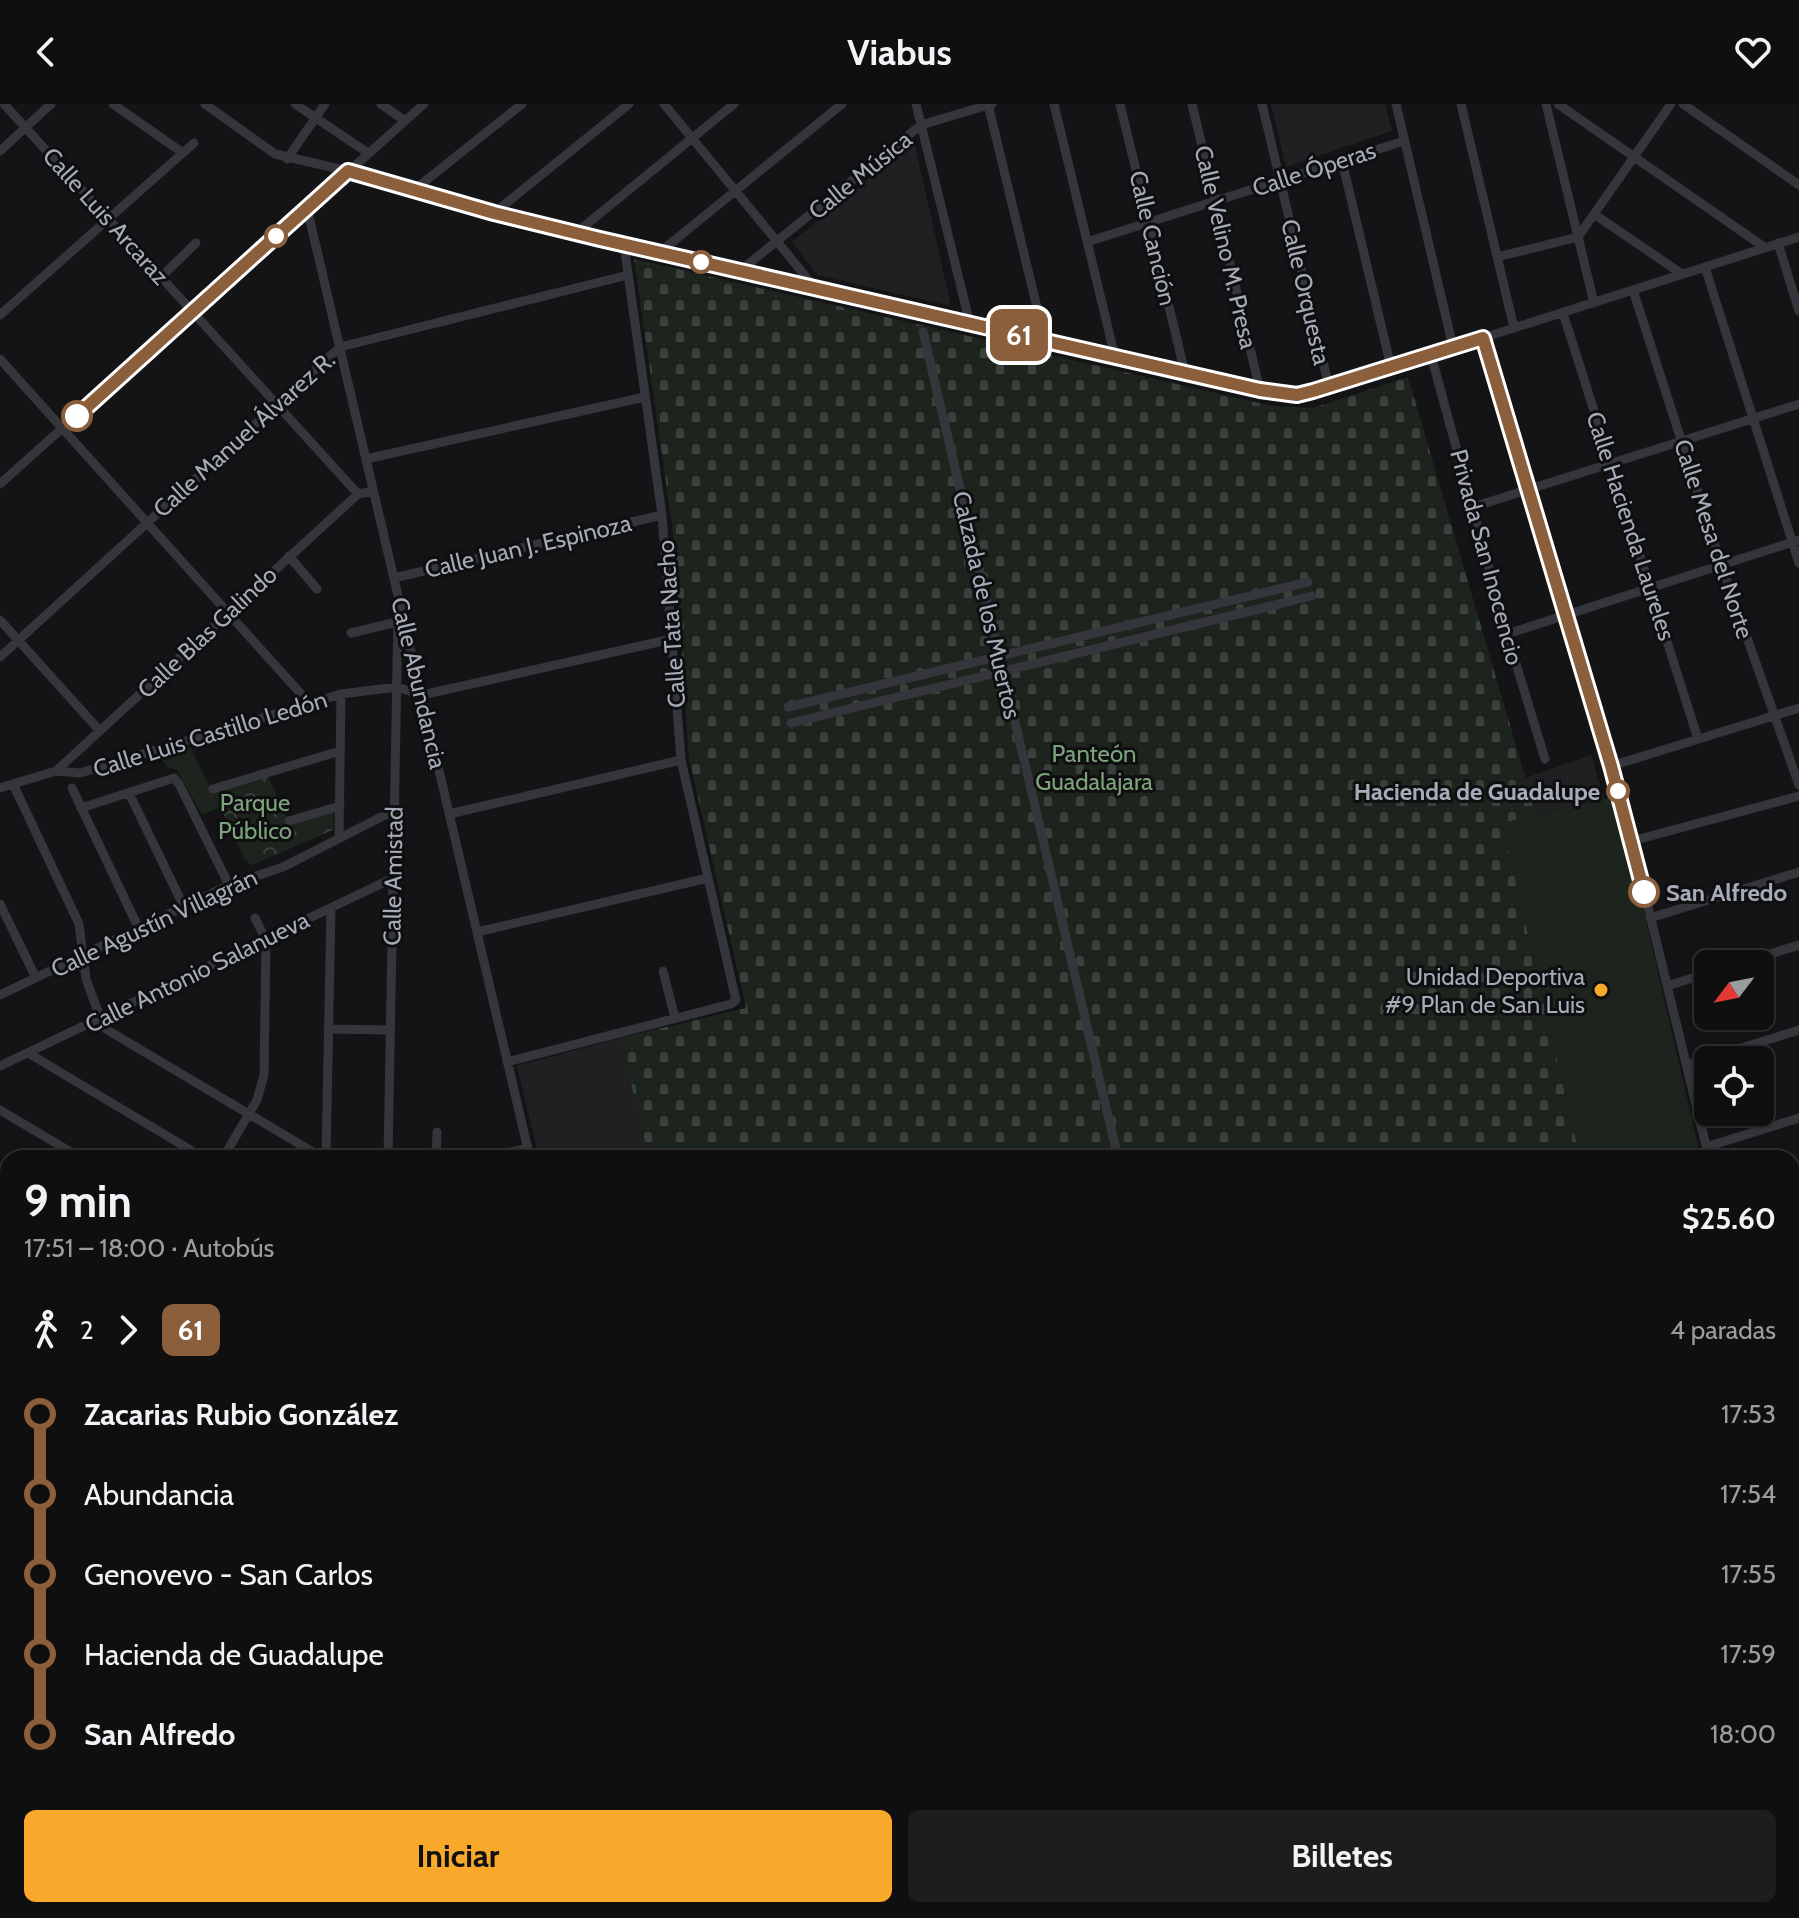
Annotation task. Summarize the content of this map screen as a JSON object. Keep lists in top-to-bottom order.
{
  "streets": {
    "street": [
      "Calle Óperas",
      "Calle Música",
      "Calle Luis Arcaraz",
      "Calle Canción",
      "Calle Velino M. Presa",
      "Calle Orquesta",
      "Calle Manuel Álvarez R.",
      "Calle Hacienda Laureles",
      "Calle Mesa del Norte",
      "Calle Juan J. Espinoza",
      "Privada San Inocencio",
      "Calzada de los Muertos",
      "Calle Tata Nacho",
      "Calle Blas Galindo",
      "Calle Abundancia",
      "Calle Luis Castillo Ledón",
      "Calle Amistad",
      "Calle Agustín Villagrán",
      "Calle Antonio Salanueva"
    ]
  },
  "crossings": [
    ["Calle Óperas", "Calle Canción"],
    ["Calle Óperas", "Calle Velino M. Presa"],
    ["Calle Óperas", "Calle Orquesta"],
    ["Calle Luis Arcaraz", "Calle Manuel Álvarez R."],
    ["Calle Luis Arcaraz", "Calle Blas Galindo"],
    ["Calle Manuel Álvarez R.", "Calle Tata Nacho"],
    ["Calle Manuel Álvarez R.", "Calle Abundancia"],
    ["Calle Juan J. Espinoza", "Calle Tata Nacho"],
    ["Calle Juan J. Espinoza", "Calle Abundancia"],
    ["Calle Blas Galindo", "Calle Luis Castillo Ledón"],
    ["Calle Abundancia", "Calle Luis Castillo Ledón"],
    ["Calle Abundancia", "Calle Amistad"],
    ["Calle Luis Castillo Ledón", "Calle Amistad"],
    ["Calle Amistad", "Calle Agustín Villagrán"],
    ["Calle Amistad", "Calle Antonio Salanueva"]
  ],
  "parks": ["Panteón Guadalajara", "Parque Público"],
  "places": ["Hacienda de Guadalupe", "San Alfredo", "Unidad Deportiva #9 Plan de San Luis"],
  "lines": ["bus line 61"],
  "north": "bottom left",
  "page": {
    "header": "Viabus",
    "on_map": "61",
    "heading": ["9 min", "17:51 – 18:00 · Autobús", "$25.60"],
    "legs": ["2", "61", "4 paradas"],
    "list": [
      {
        "name": "Zacarias Rubio González",
        "value": "17:53"
      },
      {
        "name": "Abundancia",
        "value": "17:54"
      },
      {
        "name": "Genovevo - San Carlos",
        "value": "17:55"
      },
      {
        "name": "Hacienda de Guadalupe",
        "value": "17:59"
      },
      {
        "name": "San Alfredo",
        "value": "18:00"
      }
    ],
    "buttons": ["Iniciar", "Billetes"]
  }
}
